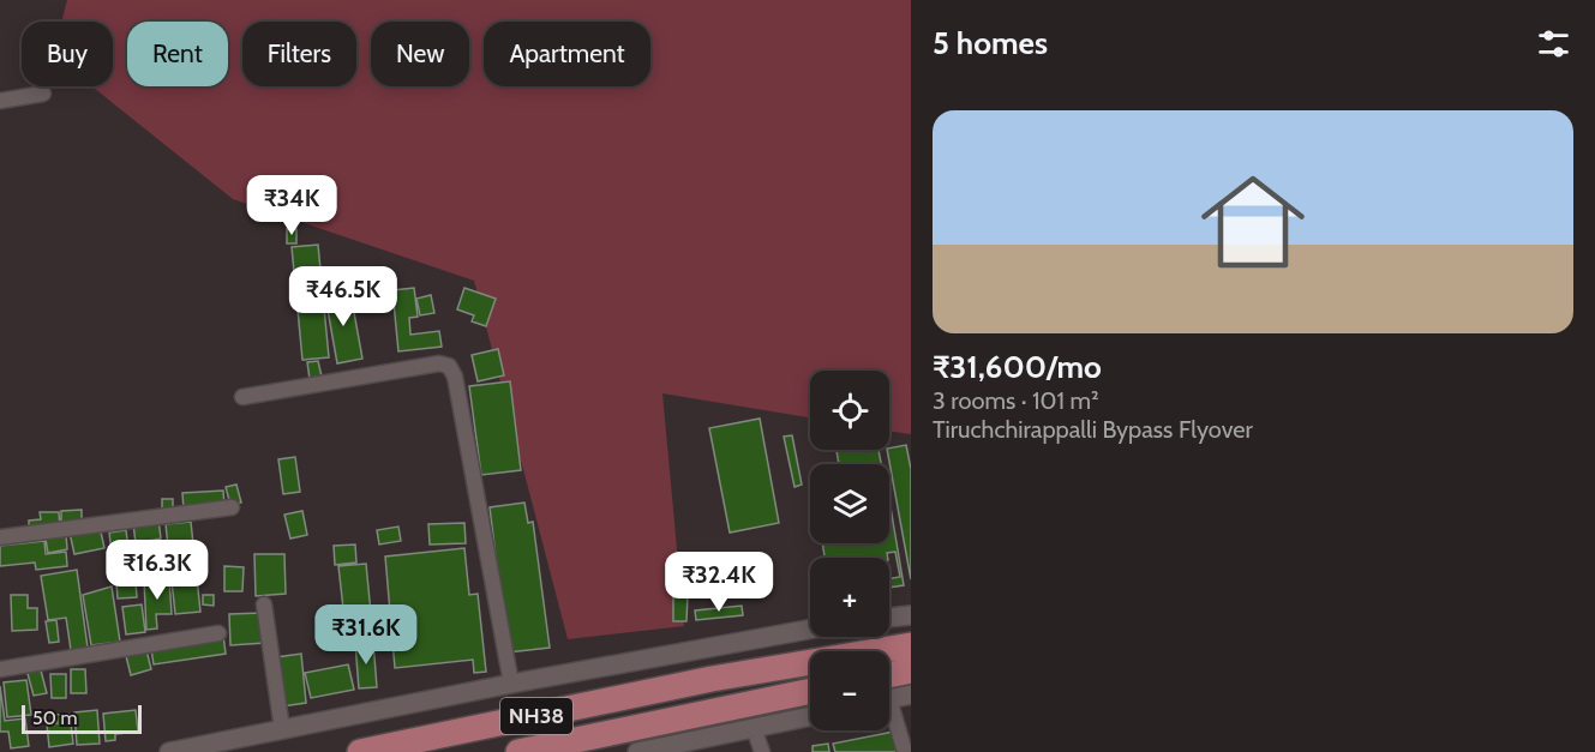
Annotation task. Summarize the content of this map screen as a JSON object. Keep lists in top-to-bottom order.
{
  "streets": {
    "highway": ["NH38"]
  },
  "scale_bar": "50 m",
  "page": {
    "heading": "5 homes",
    "chip": [
      "Buy",
      "Rent",
      "Filters",
      "New",
      "Apartment"
    ],
    "list": [
      {
        "name": "₹31,600/mo",
        "note": "3 rooms · 101 m² · Tiruchchirappalli Bypass Flyover"
      }
    ],
    "price": [
      "₹34K",
      "₹46.5K",
      "₹16.3K",
      "₹32.4K",
      "₹31.6K"
    ],
    "map_buttons": ["+", "−"],
    "scale": "50 m"
  }
}
